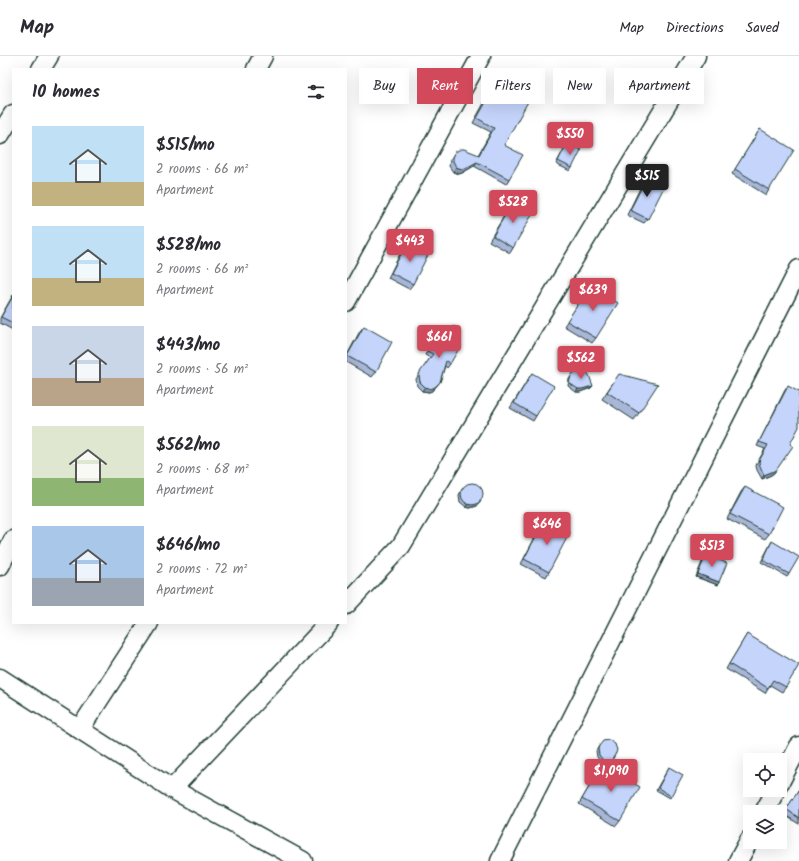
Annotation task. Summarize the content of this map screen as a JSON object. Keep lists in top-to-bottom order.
{
  "page": {
    "header": "Map",
    "nav": ["Map", "Directions", "Saved"],
    "chip": [
      "Buy",
      "Rent",
      "Filters",
      "New",
      "Apartment"
    ],
    "heading": "10 homes",
    "list": [
      {
        "name": "$515/mo",
        "note": "2 rooms · 66 m² · Apartment"
      },
      {
        "name": "$528/mo",
        "note": "2 rooms · 66 m² · Apartment"
      },
      {
        "name": "$443/mo",
        "note": "2 rooms · 56 m² · Apartment"
      },
      {
        "name": "$562/mo",
        "note": "2 rooms · 68 m² · Apartment"
      },
      {
        "name": "$646/mo",
        "note": "2 rooms · 72 m² · Apartment"
      }
    ],
    "price": [
      "$550",
      "$515",
      "$528",
      "$443",
      "$639",
      "$661",
      "$562",
      "$646",
      "$513",
      "$1,090"
    ]
  }
}
